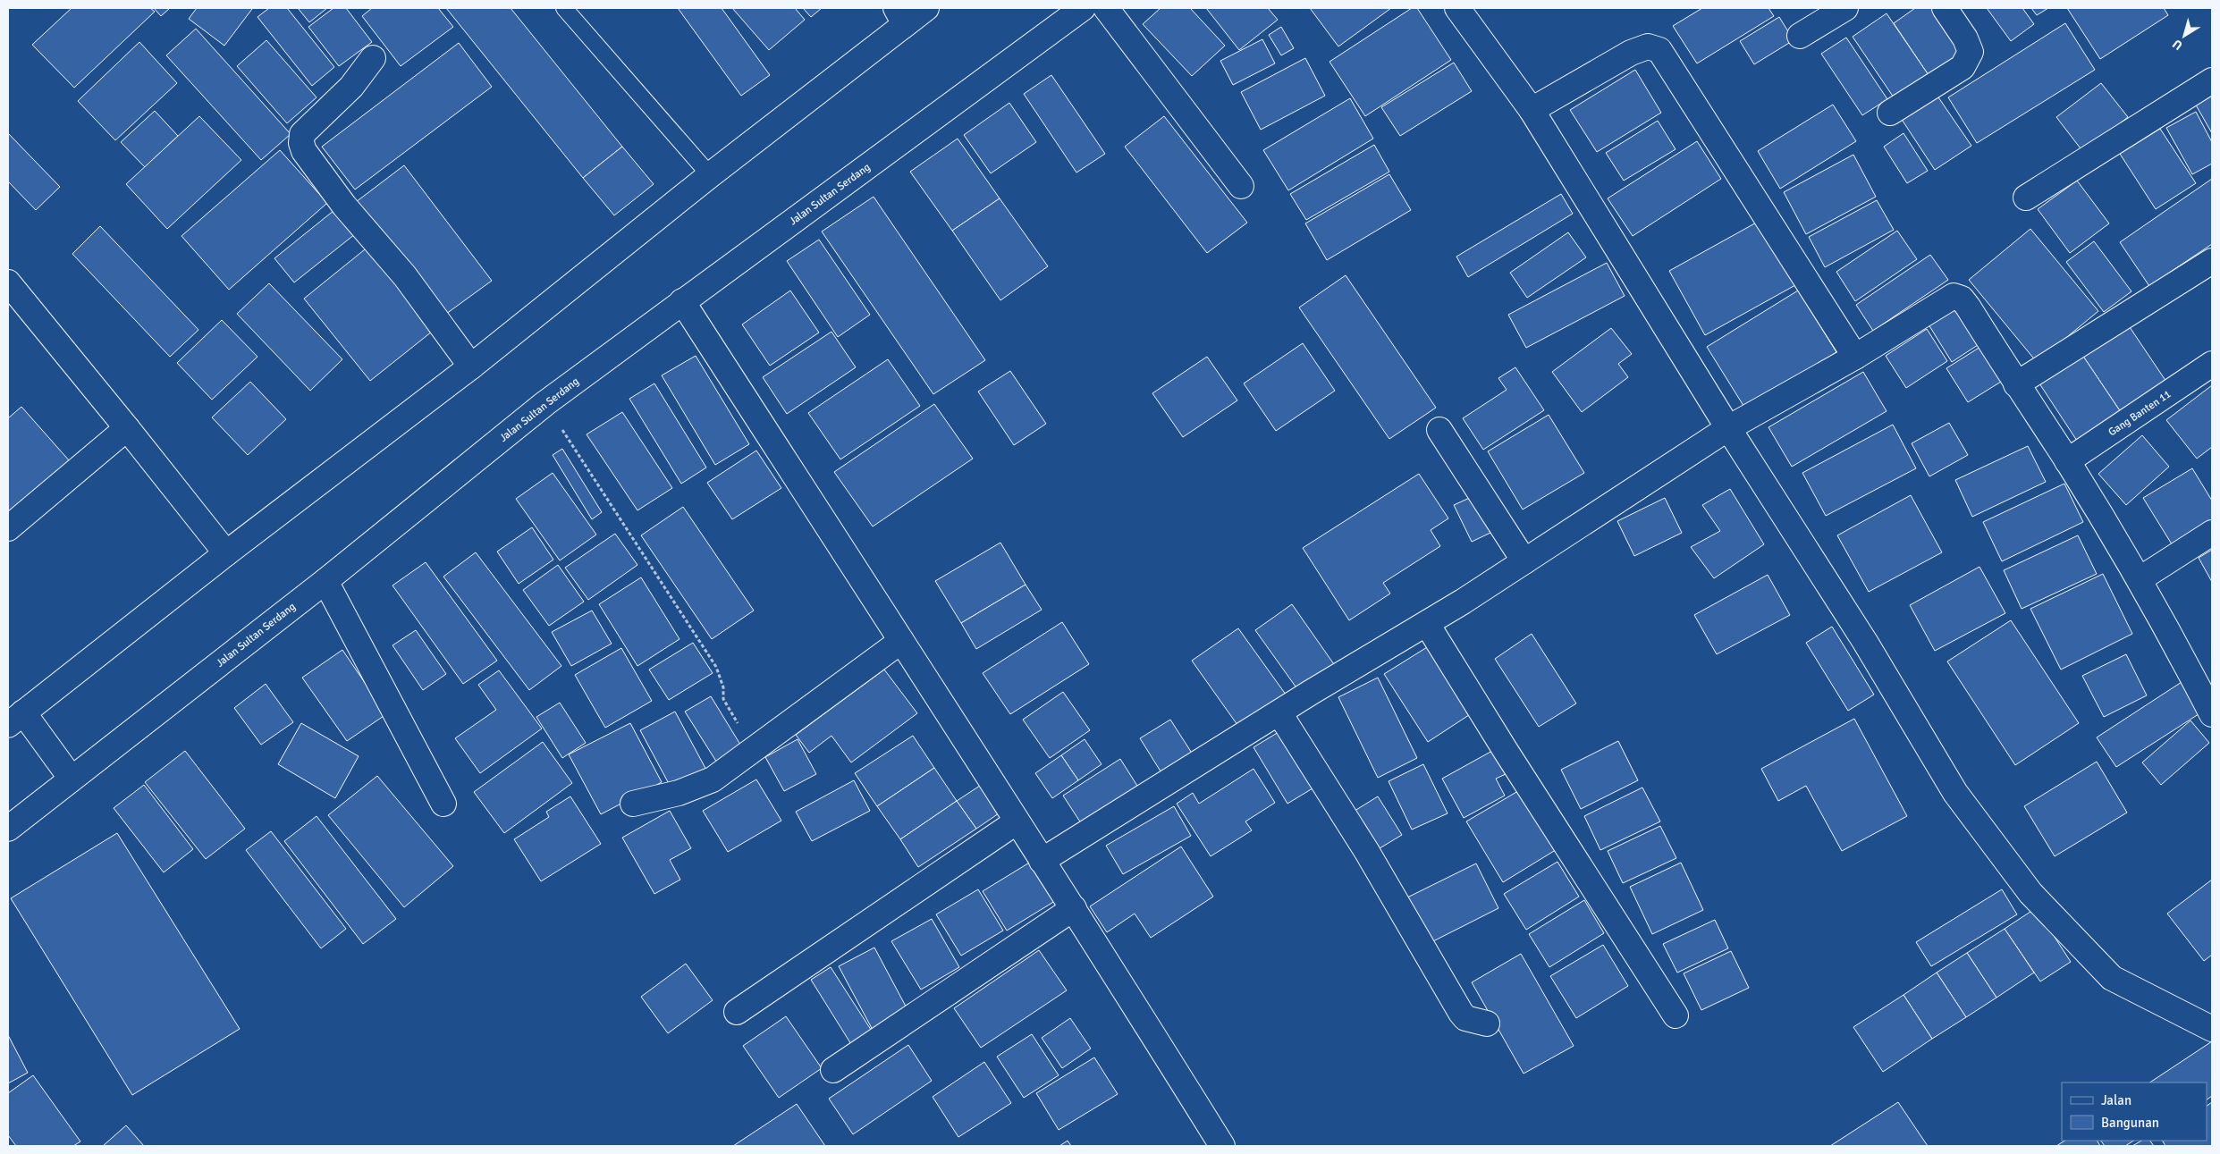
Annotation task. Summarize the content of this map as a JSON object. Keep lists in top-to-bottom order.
{
  "streets": {
    "main road": ["Jalan Sultan Serdang", "Gang Banten 11"]
  },
  "legend": ["Jalan", "Bangunan"],
  "north": "bottom left"
}
